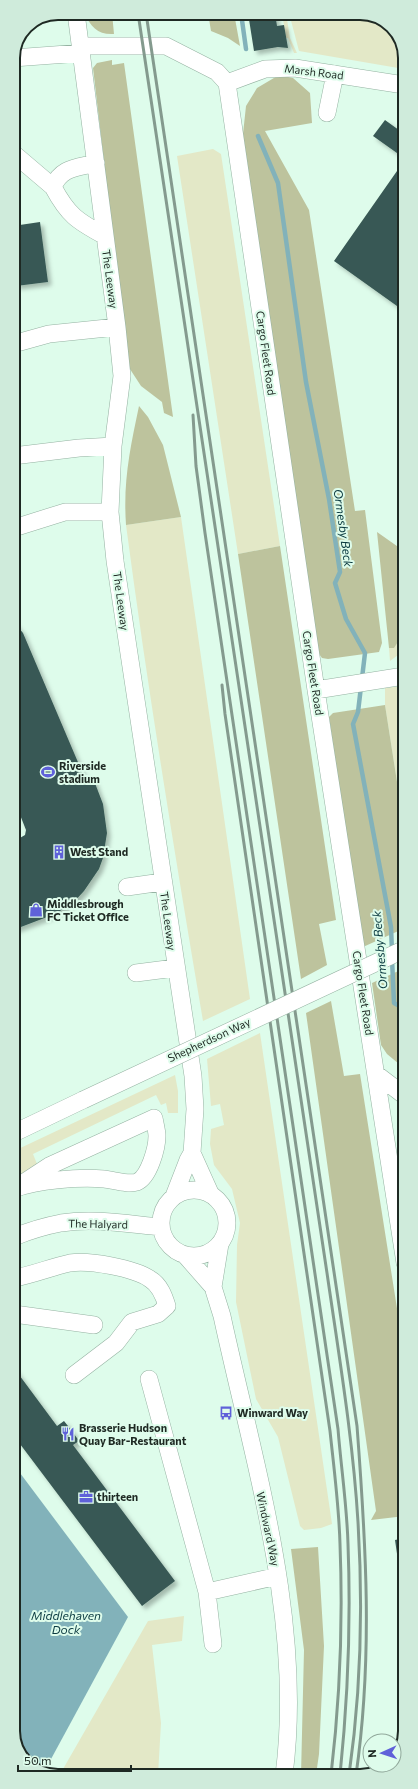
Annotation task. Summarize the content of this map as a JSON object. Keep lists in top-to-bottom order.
{
  "streets": {
    "street": [
      "Marsh Road",
      "The Leeway",
      "Cargo Fleet Road",
      "Shepherdson Way",
      "The Halyard",
      "Windward Way"
    ]
  },
  "crossings": [
    ["Marsh Road", "Cargo Fleet Road"],
    ["The Leeway", "The Halyard"],
    ["The Leeway", "Windward Way"],
    ["The Halyard", "Windward Way"]
  ],
  "water": ["Ormesby Beck", "Middlehaven Dock"],
  "places": {
    "sports": ["Riverside stadium"],
    "building": ["West Stand"],
    "shop": ["Middlesbrough FC Ticket Office"],
    "bus stop": ["Winward Way"],
    "restaurant": ["Brasserie Hudson Quay Bar-Restaurant"],
    "office": ["thirteen"]
  },
  "scale_bar": "50 m",
  "north": "left"
}
